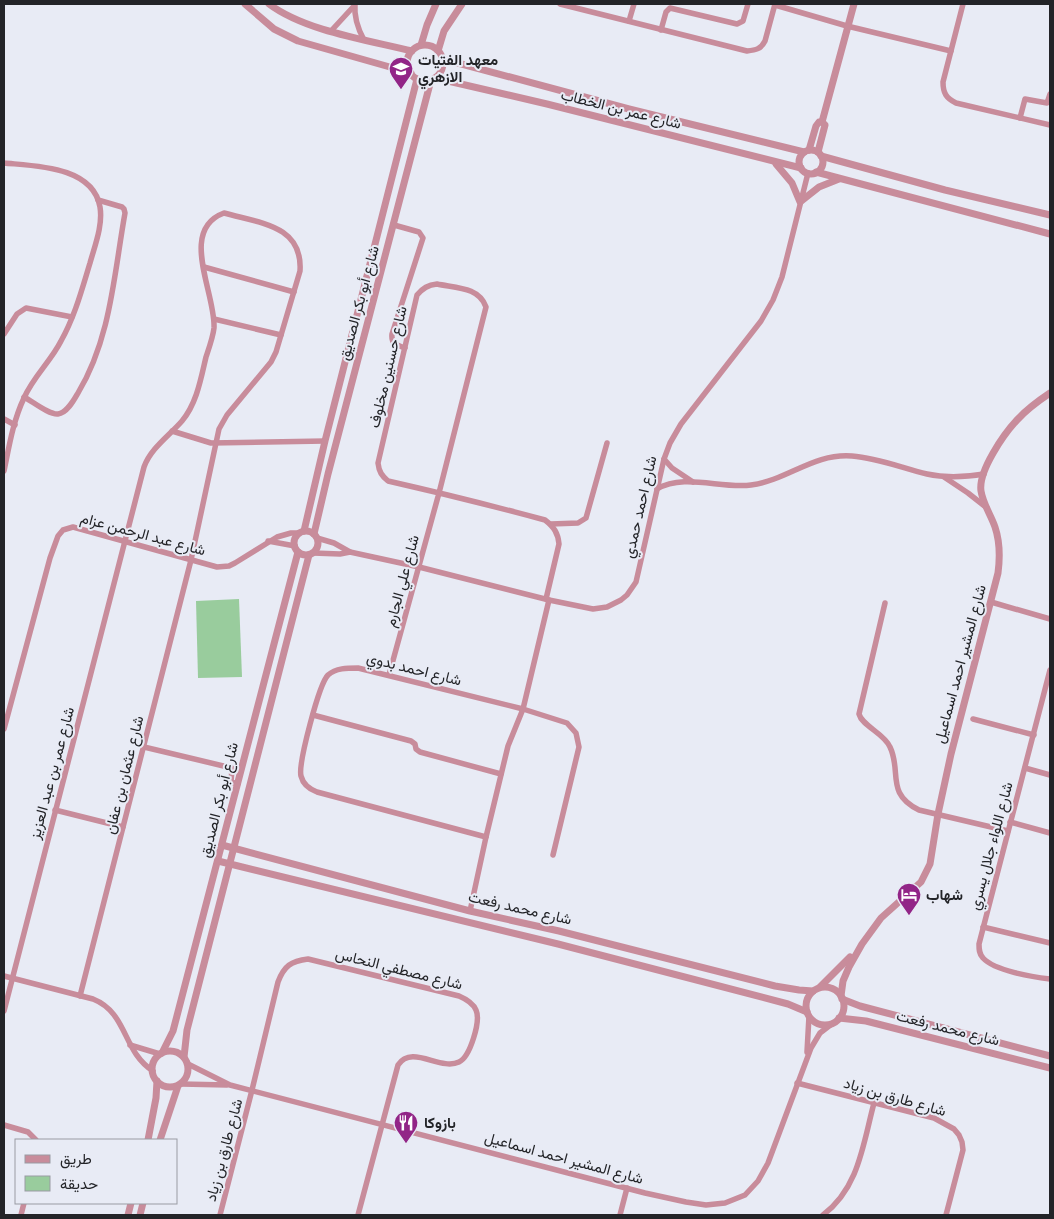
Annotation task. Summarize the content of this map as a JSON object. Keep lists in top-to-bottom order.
{
  "streets": {
    "street": [
      "شارع عمر بن الخطاب",
      "شارع أبو بكر الصديق",
      "شارع حسنين مخلوف",
      "شارع احمد حمدي",
      "شارع عبد الرحمن عزام",
      "شارع علي الجارم",
      "شارع المشير احمد اسماعيل",
      "شارع احمد بدوي",
      "شارع عمر بن عبد العزيز",
      "شارع عثمان بن عفان",
      "شارع اللواء جلال يسري",
      "شارع محمد رفعت",
      "شارع مصطفي النحاس",
      "شارع طارق بن زياد"
    ]
  },
  "crossings": [
    ["شارع عمر بن الخطاب", "شارع أبو بكر الصديق"],
    ["شارع عمر بن الخطاب", "شارع احمد حمدي"],
    ["شارع أبو بكر الصديق", "شارع احمد حمدي"],
    ["شارع أبو بكر الصديق", "شارع عبد الرحمن عزام"],
    ["شارع أبو بكر الصديق", "شارع المشير احمد اسماعيل"],
    ["شارع أبو بكر الصديق", "شارع محمد رفعت"],
    ["شارع حسنين مخلوف", "شارع علي الجارم"],
    ["شارع احمد حمدي", "شارع عبد الرحمن عزام"],
    ["شارع احمد حمدي", "شارع علي الجارم"],
    ["شارع عبد الرحمن عزام", "شارع عمر بن عبد العزيز"],
    ["شارع عبد الرحمن عزام", "شارع عثمان بن عفان"],
    ["شارع علي الجارم", "شارع احمد بدوي"],
    ["شارع المشير احمد اسماعيل", "شارع محمد رفعت"],
    ["شارع المشير احمد اسماعيل", "شارع مصطفي النحاس"],
    ["شارع المشير احمد اسماعيل", "شارع طارق بن زياد"],
    ["شارع عمر بن عبد العزيز", "شارع عثمان بن عفان"],
    ["شارع مصطفي النحاس", "شارع طارق بن زياد"]
  ],
  "places": {
    "school or university": ["معهد الفتيات الازهري"],
    "hotel": ["شهاب"],
    "restaurant": ["بازوكا"]
  },
  "legend": ["طريق", "حديقة"]
}
